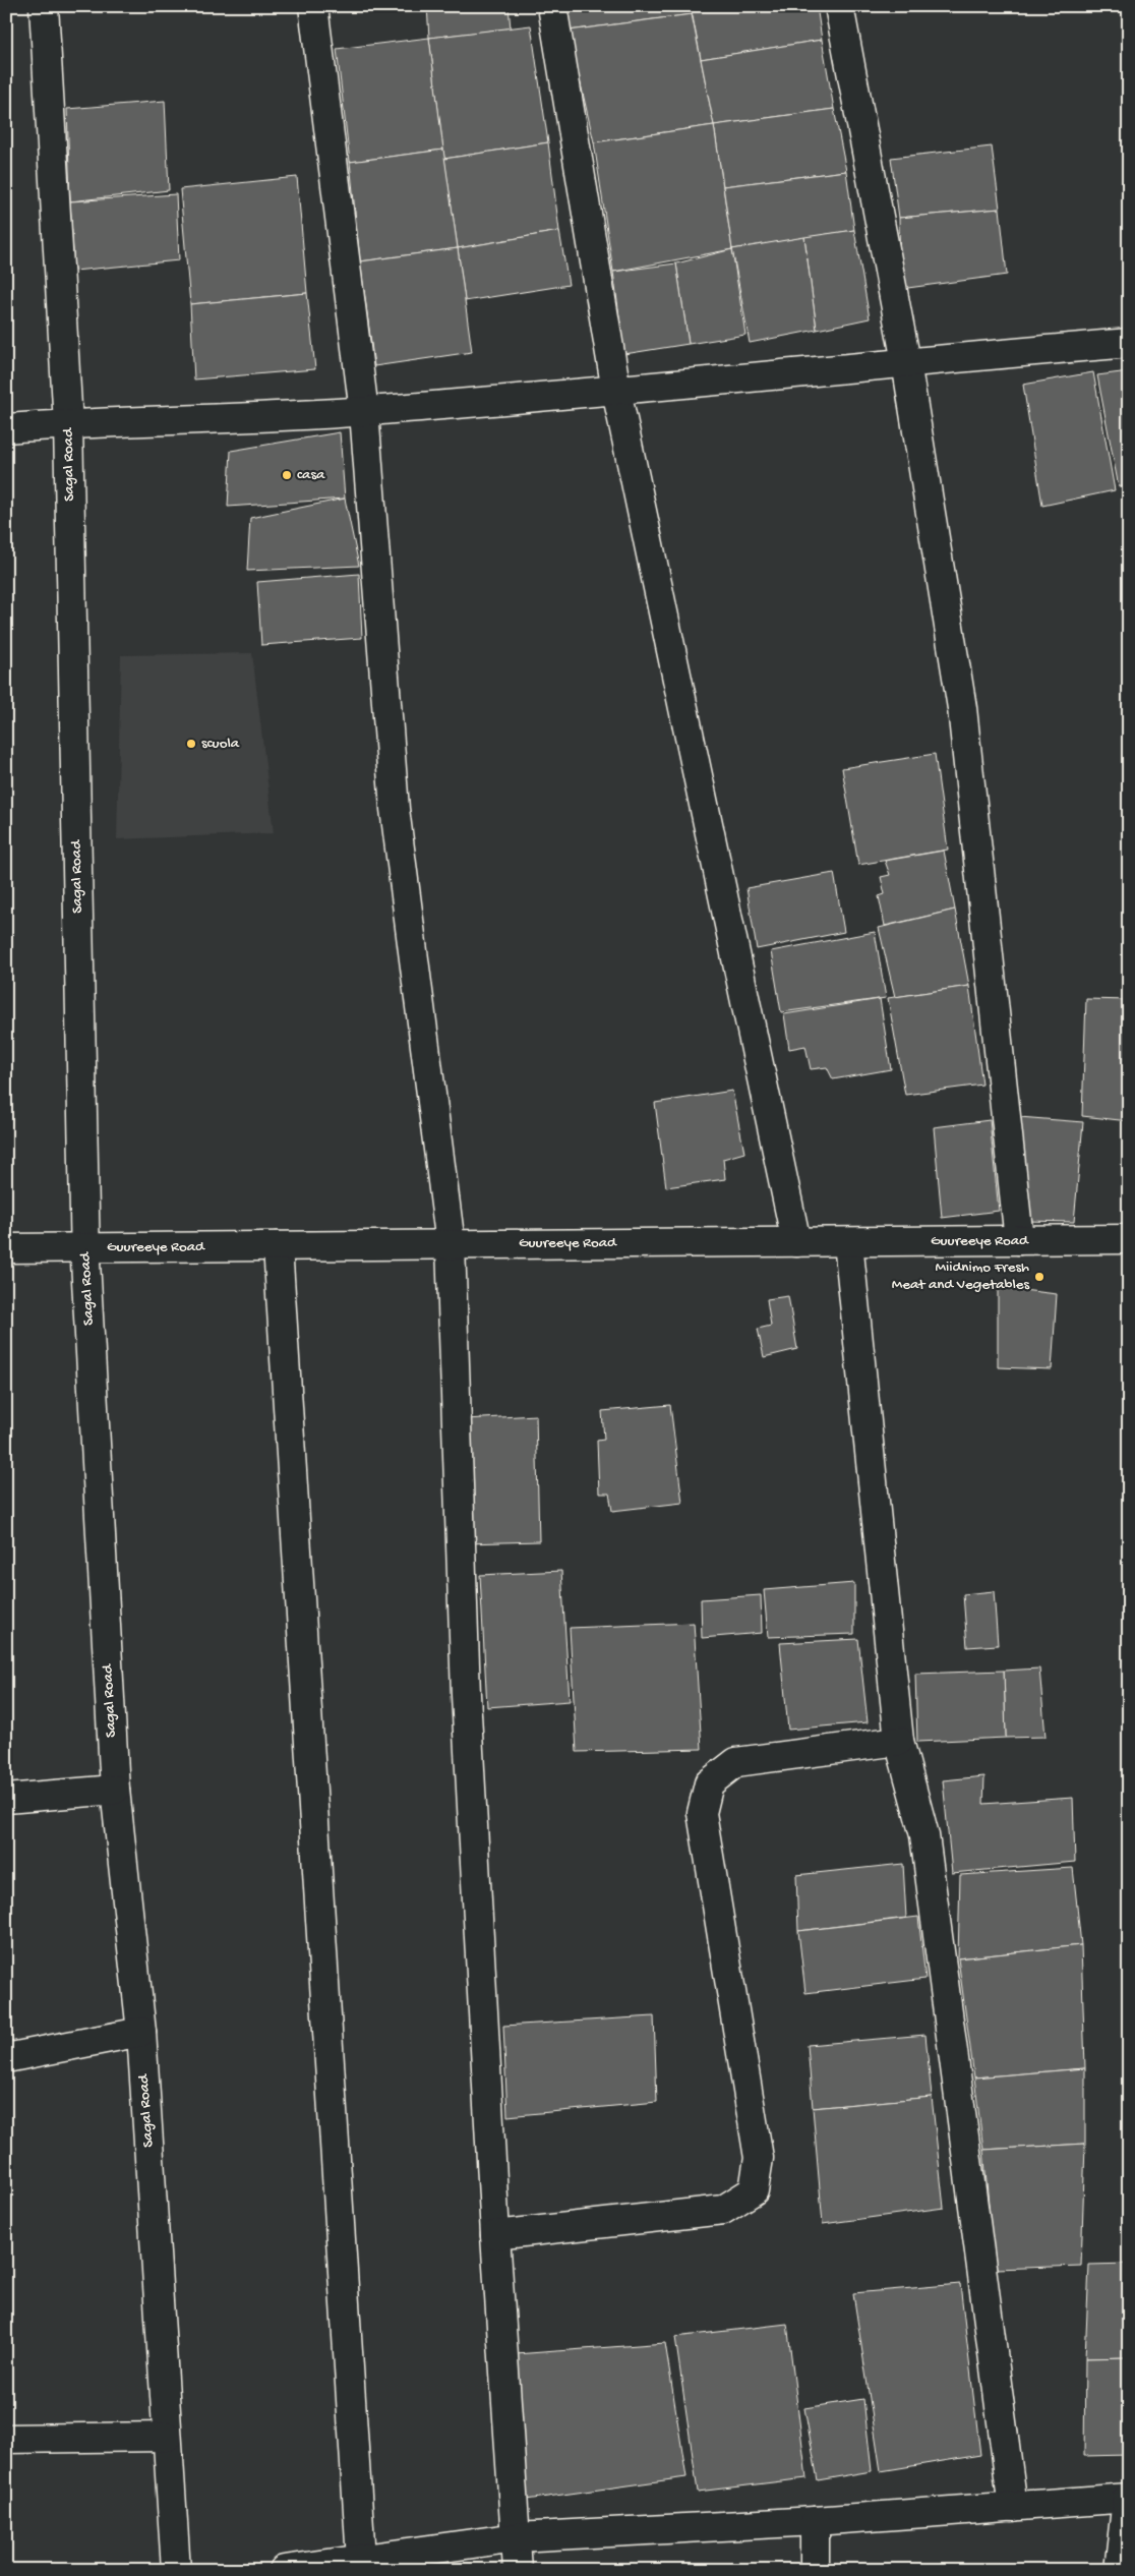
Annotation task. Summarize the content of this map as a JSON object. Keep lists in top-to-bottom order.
{
  "streets": {
    "street": ["Sagal Road", "Guureeye Road"]
  },
  "crossings": [
    ["Sagal Road", "Guureeye Road"]
  ],
  "places": ["casa", "scuola", "Miidnimo Fresh Meat and Vegetables"]
}
